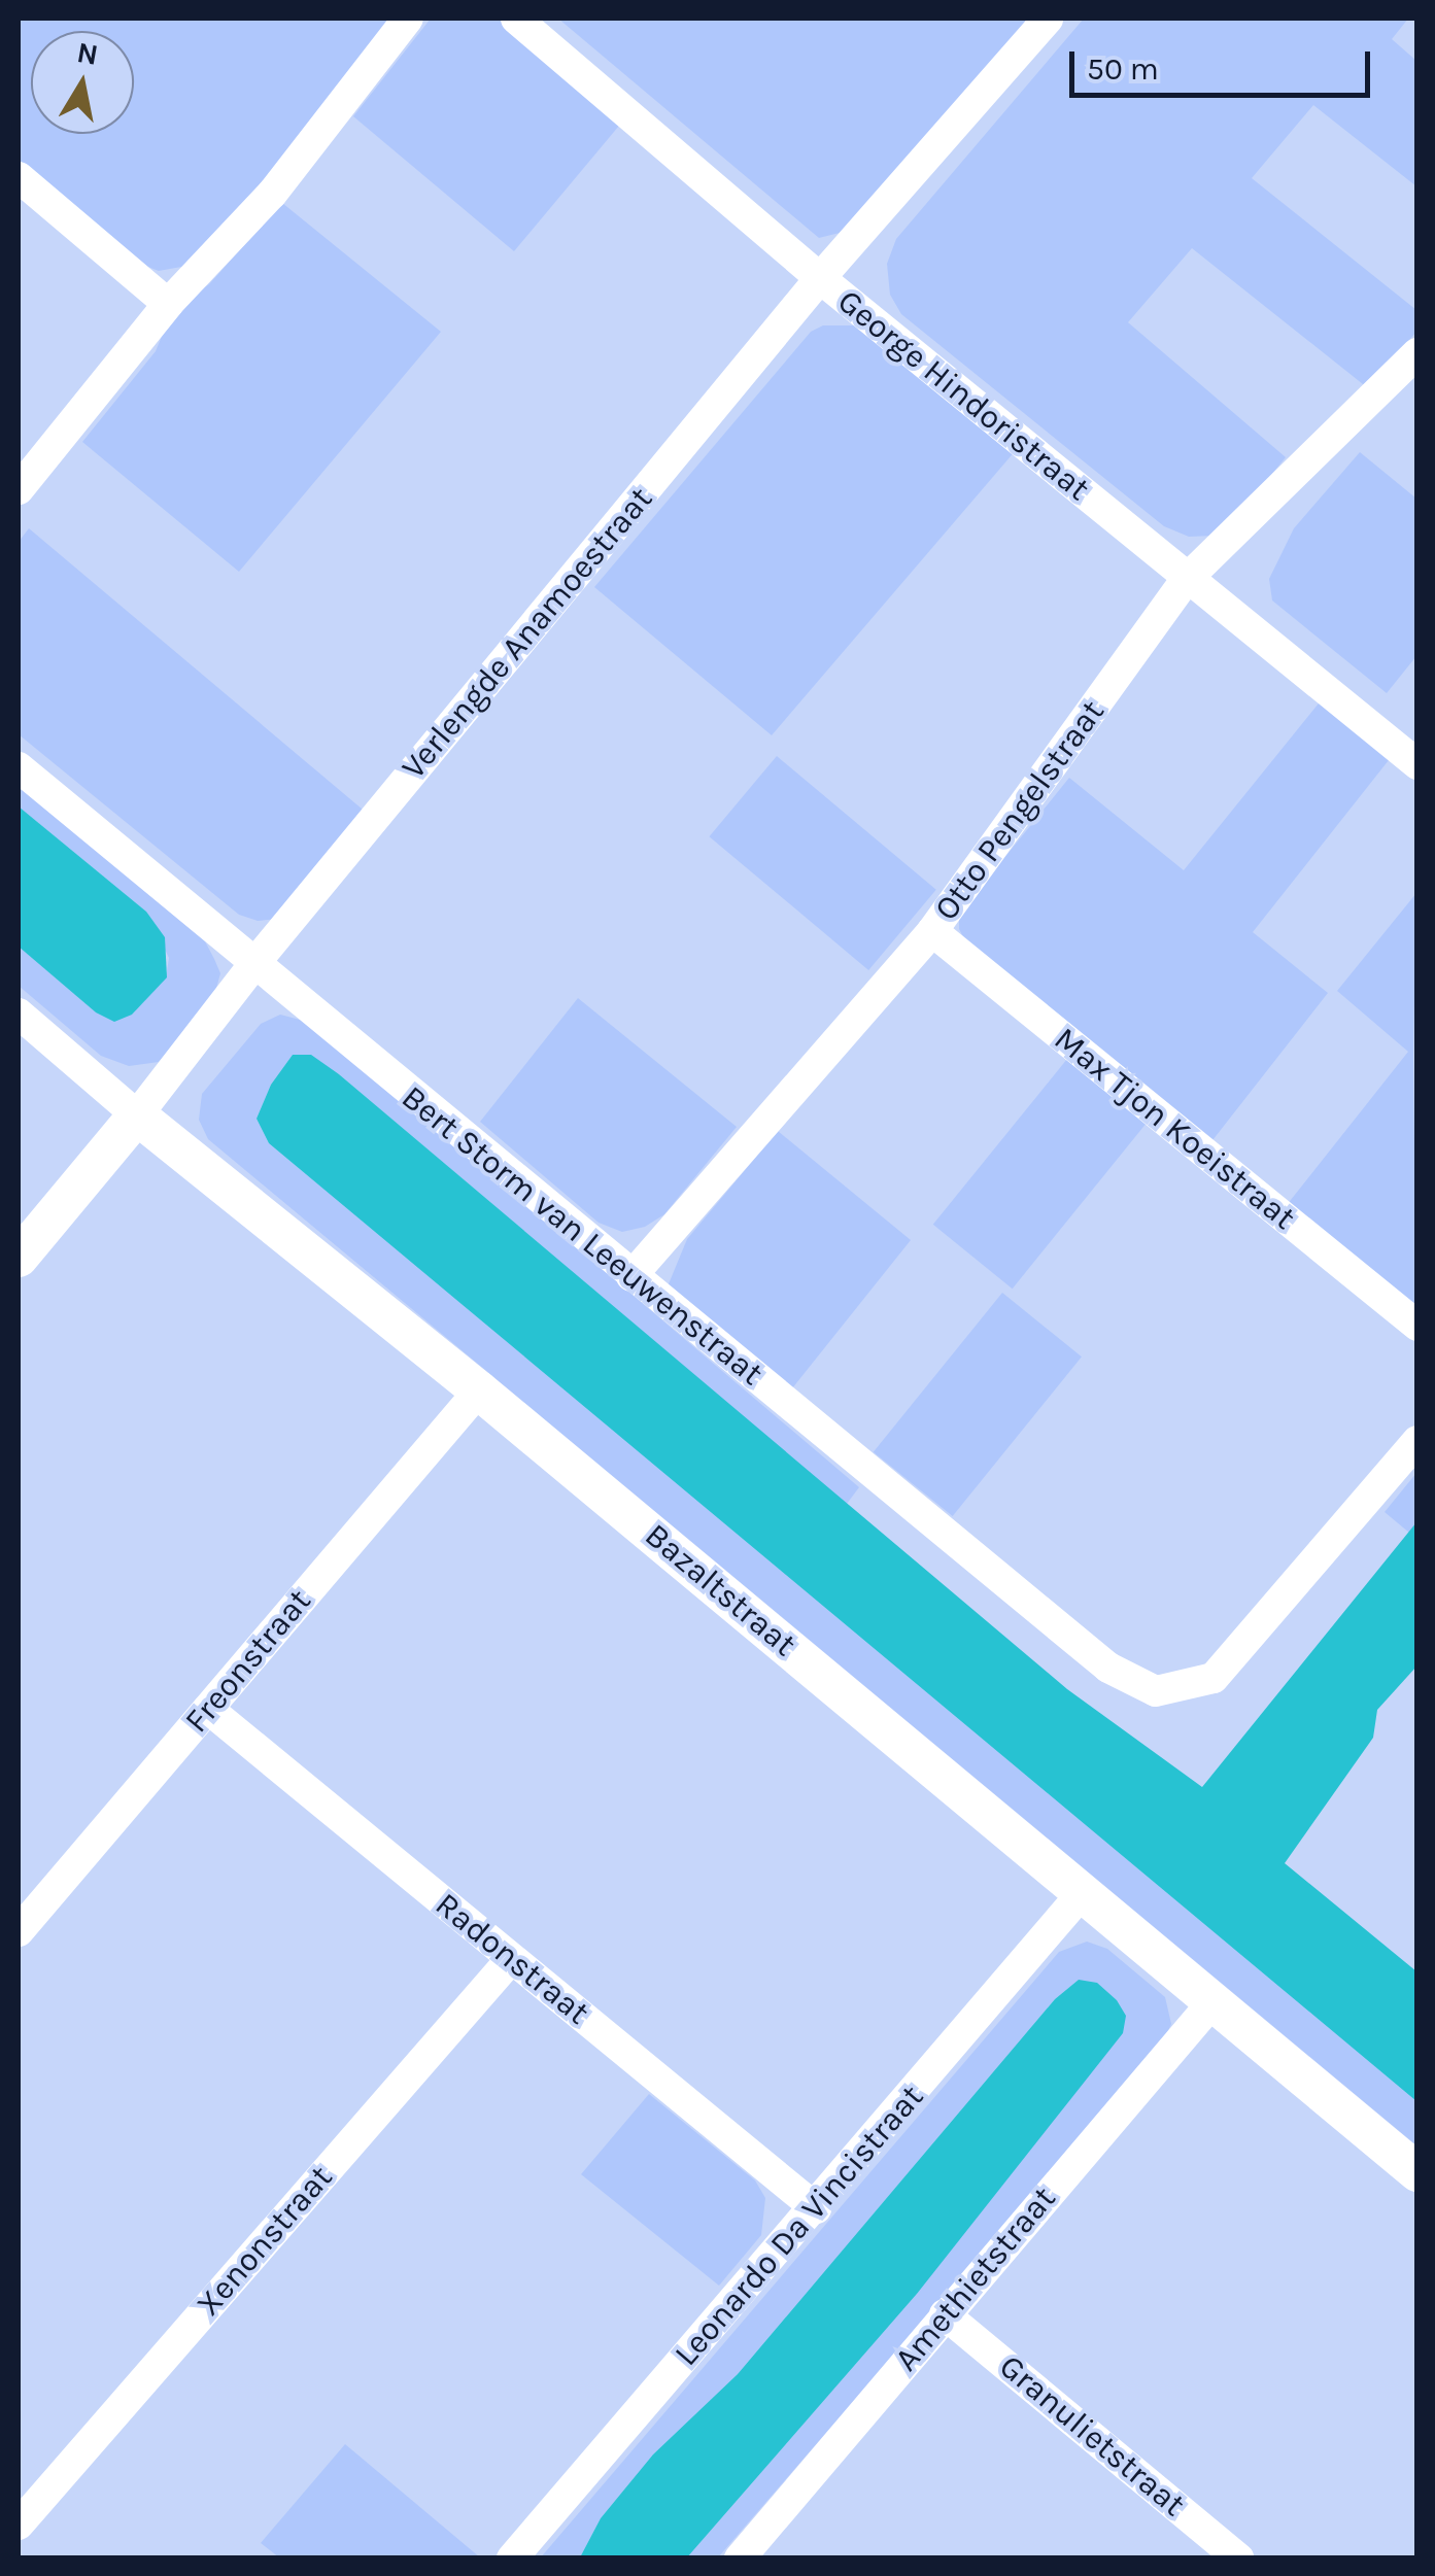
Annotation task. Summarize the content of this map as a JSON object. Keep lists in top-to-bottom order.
{
  "streets": {
    "street": [
      "George Hindoristraat",
      "Verlengde Anamoestraat",
      "Otto Pengelstraat",
      "Max Tjon Koeistraat",
      "Bert Storm van Leeuwenstraat",
      "Bazaltstraat",
      "Freonstraat",
      "Radonstraat",
      "Leonardo Da Vincistraat",
      "Xenonstraat",
      "Amethietstraat",
      "Granulietstraat"
    ]
  },
  "crossings": [
    ["George Hindoristraat", "Verlengde Anamoestraat"],
    ["George Hindoristraat", "Otto Pengelstraat"],
    ["Verlengde Anamoestraat", "Bert Storm van Leeuwenstraat"],
    ["Verlengde Anamoestraat", "Bazaltstraat"],
    ["Otto Pengelstraat", "Max Tjon Koeistraat"],
    ["Otto Pengelstraat", "Bert Storm van Leeuwenstraat"],
    ["Bazaltstraat", "Freonstraat"],
    ["Bazaltstraat", "Leonardo Da Vincistraat"],
    ["Bazaltstraat", "Amethietstraat"],
    ["Freonstraat", "Radonstraat"],
    ["Radonstraat", "Leonardo Da Vincistraat"],
    ["Radonstraat", "Xenonstraat"],
    ["Amethietstraat", "Granulietstraat"]
  ],
  "scale_bar": "50 m",
  "north": "top"
}
